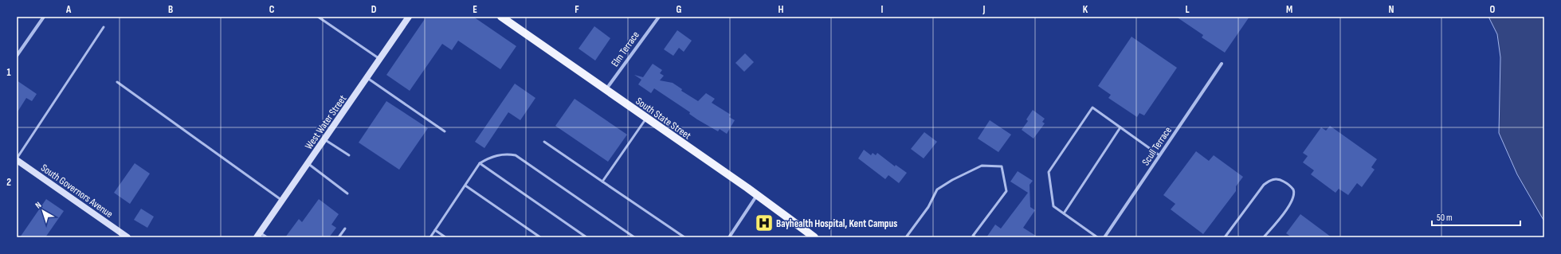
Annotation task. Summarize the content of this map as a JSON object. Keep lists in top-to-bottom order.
{
  "streets": {
    "main road": ["South State Street"],
    "street": [
      "Elm Terrace",
      "West Water Street",
      "Scull Terrace",
      "South Governors Avenue"
    ]
  },
  "crossings": [
    ["Elm Terrace", "South State Street"]
  ],
  "places": {
    "hospital": ["Bayhealth Hospital, Kent Campus"]
  },
  "scale_bar": "50 m",
  "north": "top left",
  "grid": {
    "columns": [
      "A",
      "B",
      "C",
      "D",
      "E",
      "F",
      "G",
      "H",
      "I",
      "J",
      "K",
      "L",
      "M",
      "N",
      "O"
    ],
    "rows": ["1", "2"]
  }
}
